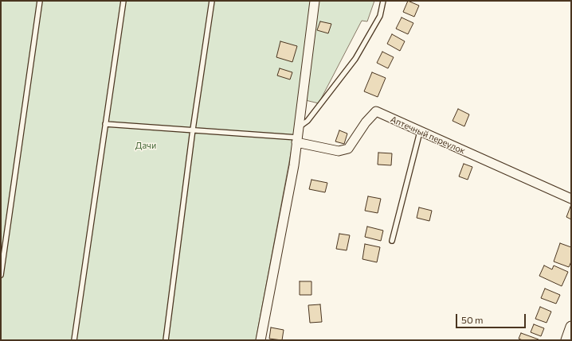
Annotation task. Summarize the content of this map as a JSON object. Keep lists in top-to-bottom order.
{
  "streets": {
    "street": ["Аптечный переулок"]
  },
  "parks": ["Дачи"],
  "scale_bar": "50 m"
}
